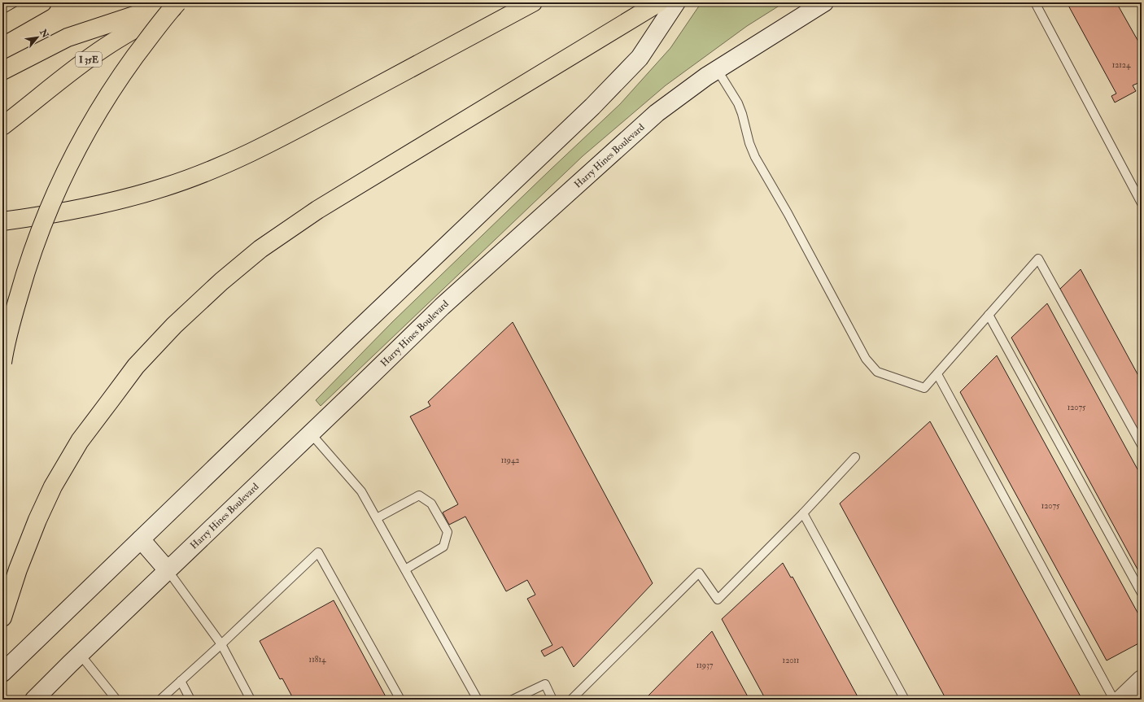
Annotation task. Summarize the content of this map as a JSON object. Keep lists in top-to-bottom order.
{
  "streets": {
    "highway": ["I 35E"],
    "main road": ["Harry Hines Boulevard"]
  },
  "house_numbers": [
    "12124",
    "12075",
    "11942",
    "12075",
    "11814",
    "12011",
    "11937"
  ],
  "north": "top right"
}
